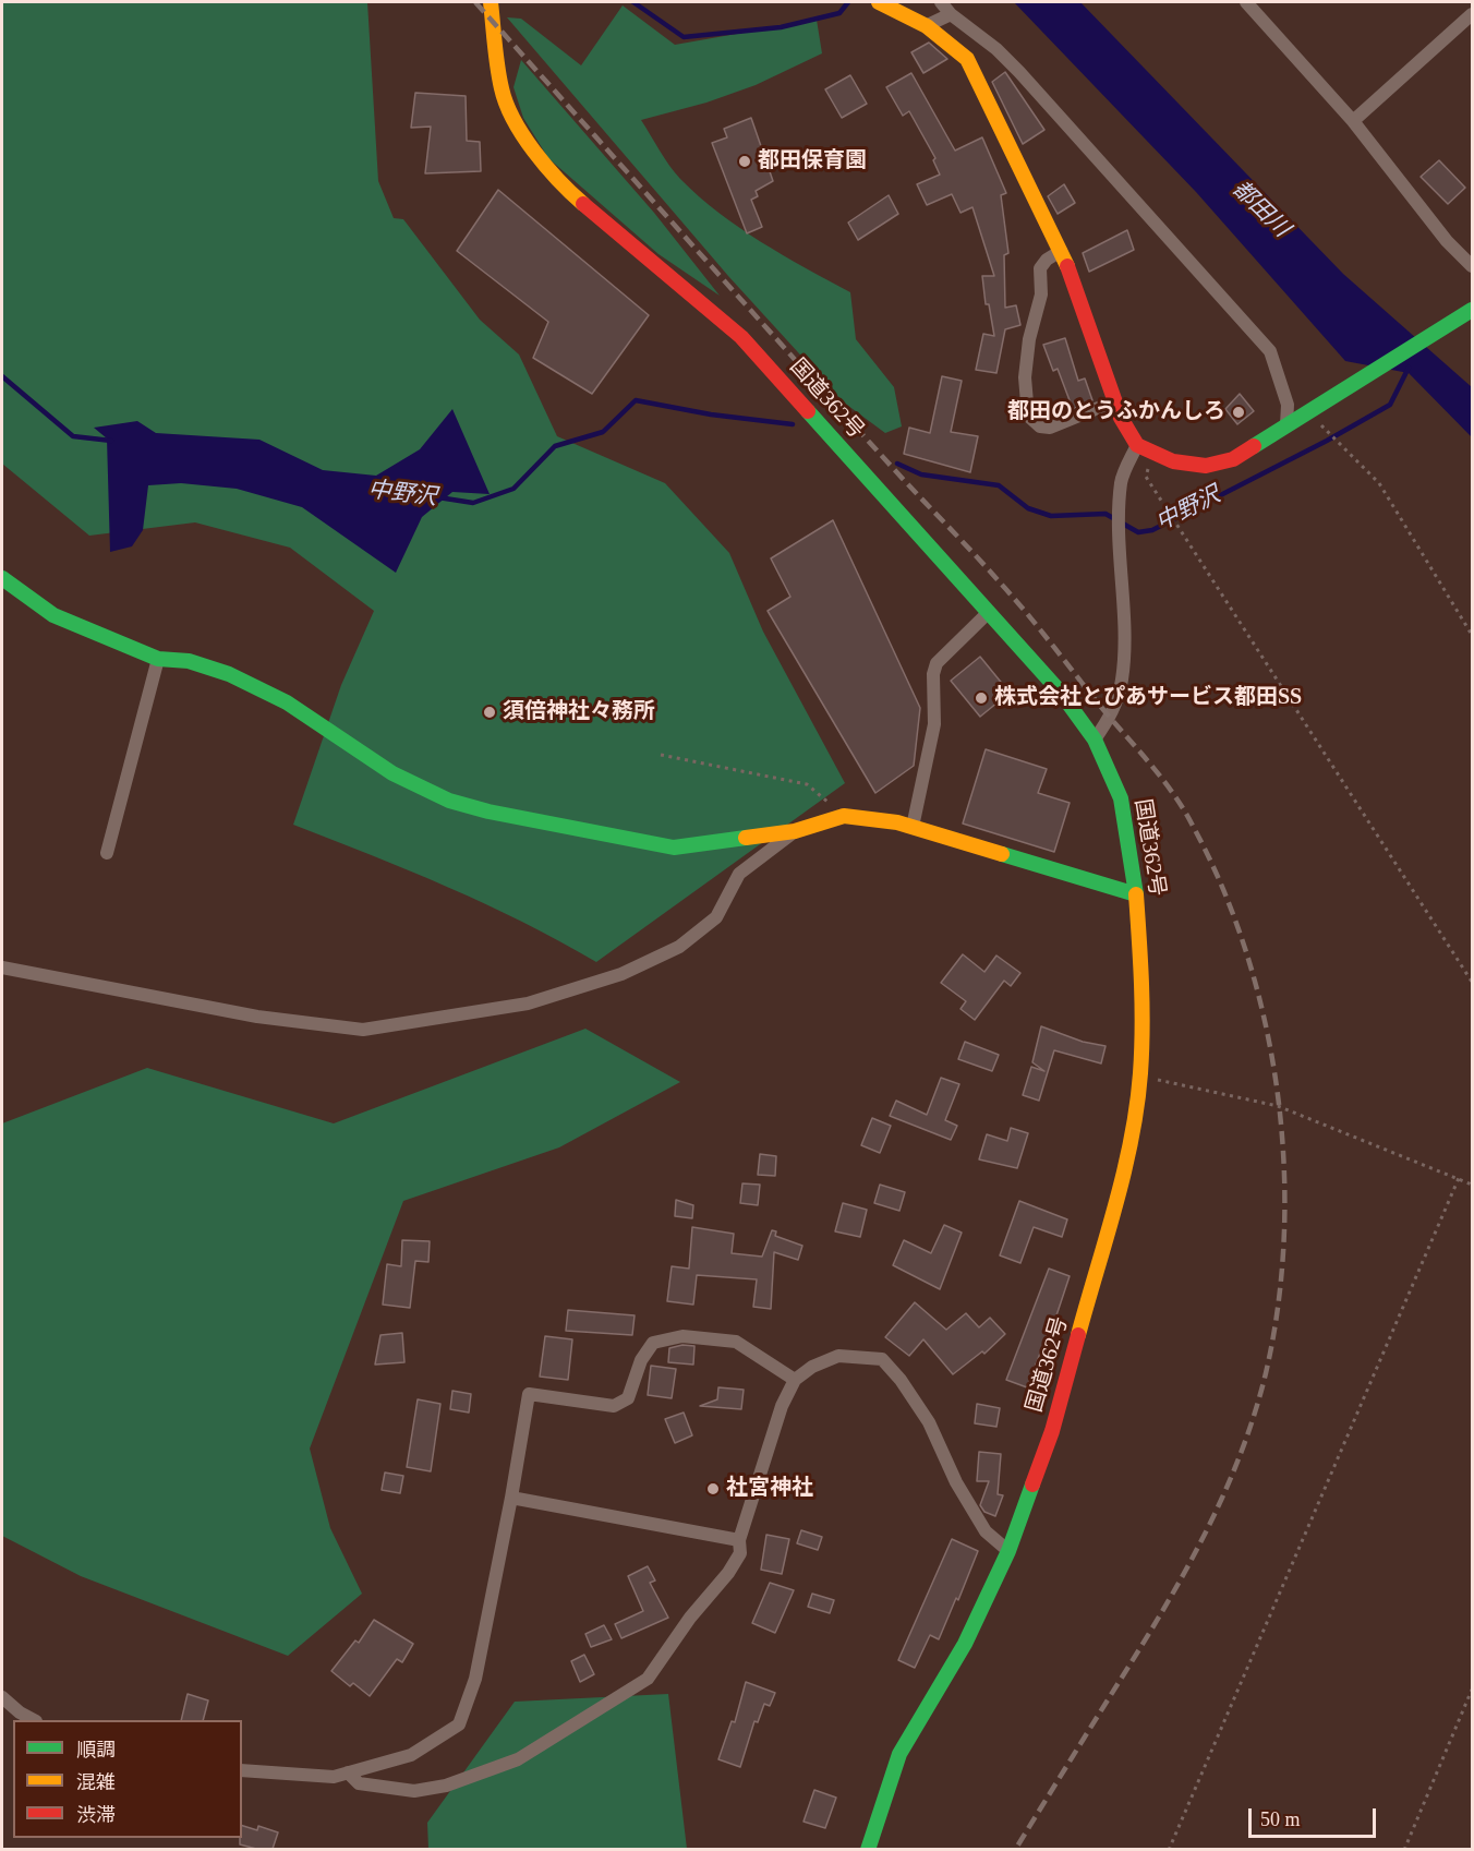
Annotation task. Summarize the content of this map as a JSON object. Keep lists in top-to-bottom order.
{
  "streets": {
    "main road": ["国道362号"]
  },
  "water": ["都田川", "中野沢"],
  "places": [
    "都田保育園",
    "都田のとうふかんしろ",
    "株式会社とぴあサービス都田SS",
    "須倍神社々務所",
    "社宮神社"
  ],
  "legend": ["順調", "混雑", "渋滞"],
  "scale_bar": "50 m"
}
